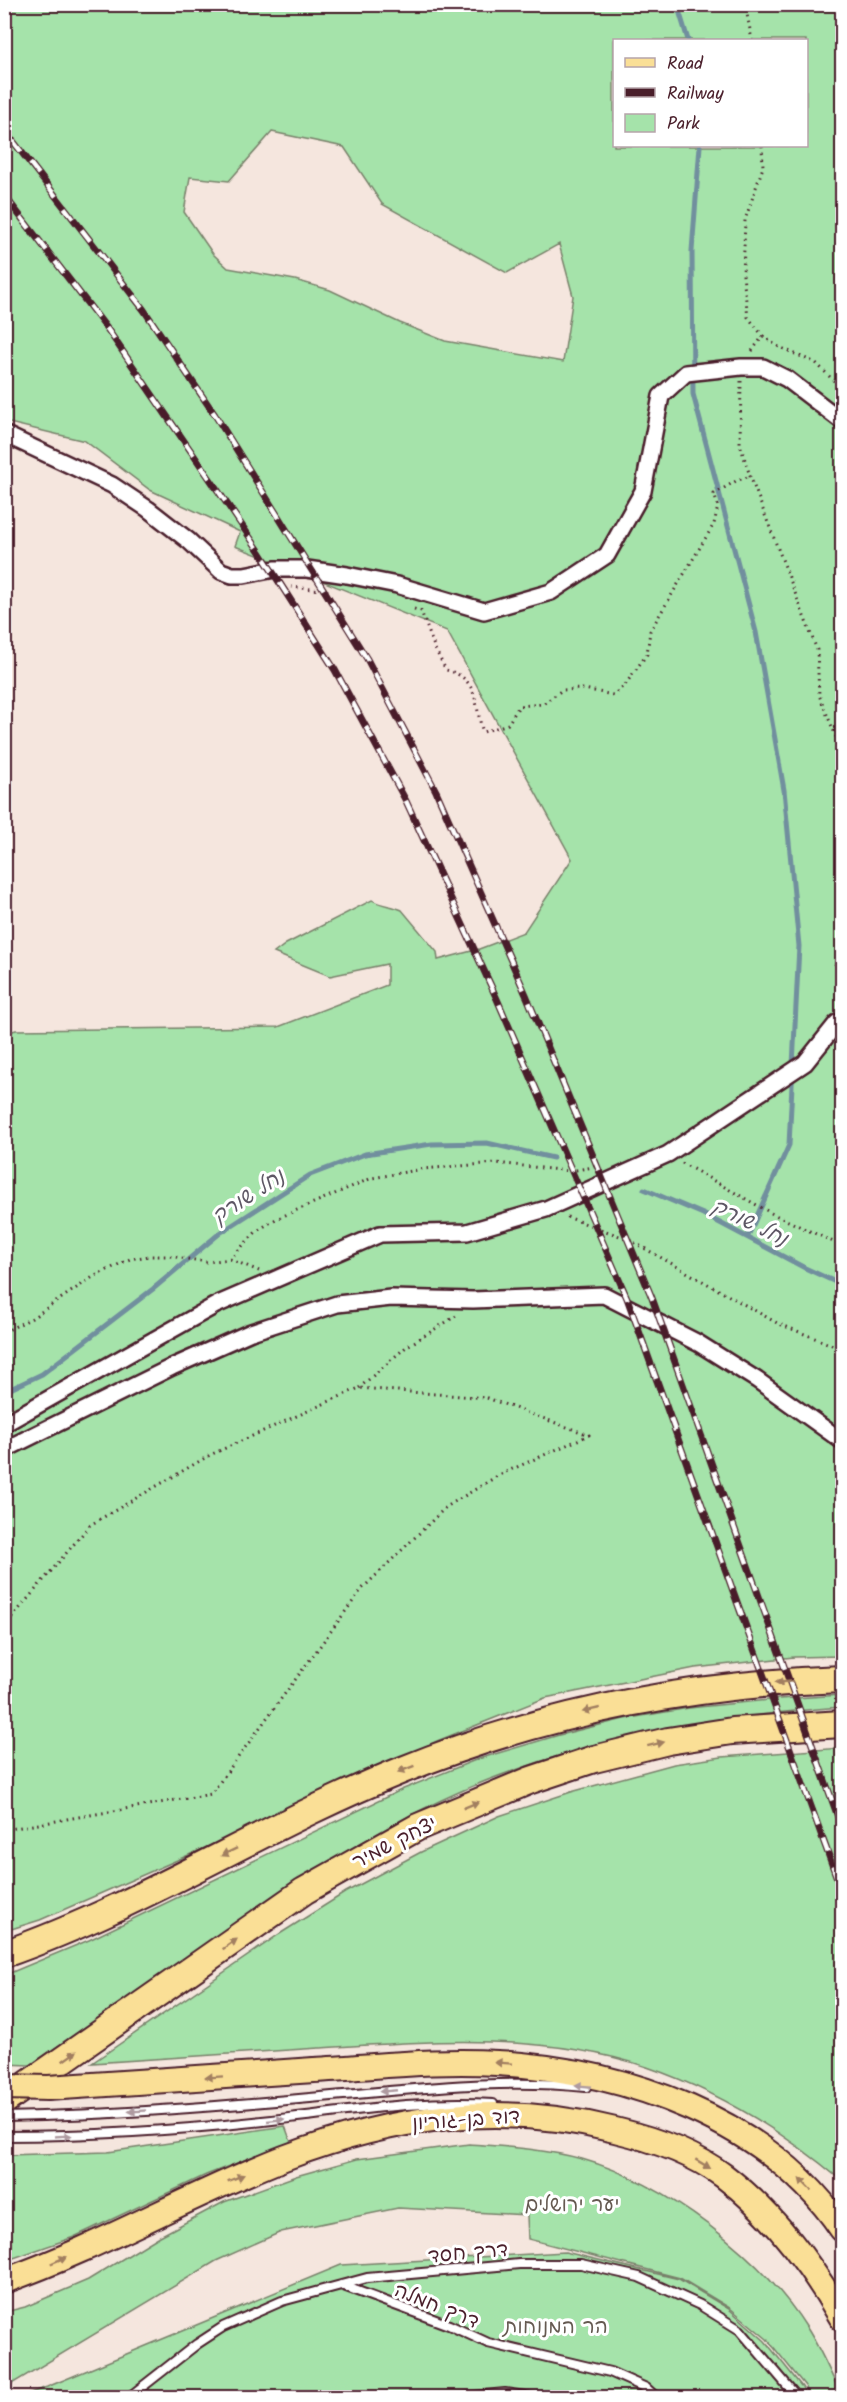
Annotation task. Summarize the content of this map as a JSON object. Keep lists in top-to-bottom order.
{
  "streets": {
    "highway": ["יצחק שמיר"],
    "main road": ["דוד בן-גוריון"],
    "lane": ["דרך חסד", "דרך חמלה"]
  },
  "crossings": [
    ["דרך חסד", "דרך חמלה"]
  ],
  "water": ["נחל שורק"],
  "parks": ["יער ירושלים", "הר המנוחות"],
  "legend": ["Road", "Railway", "Park"]
}
